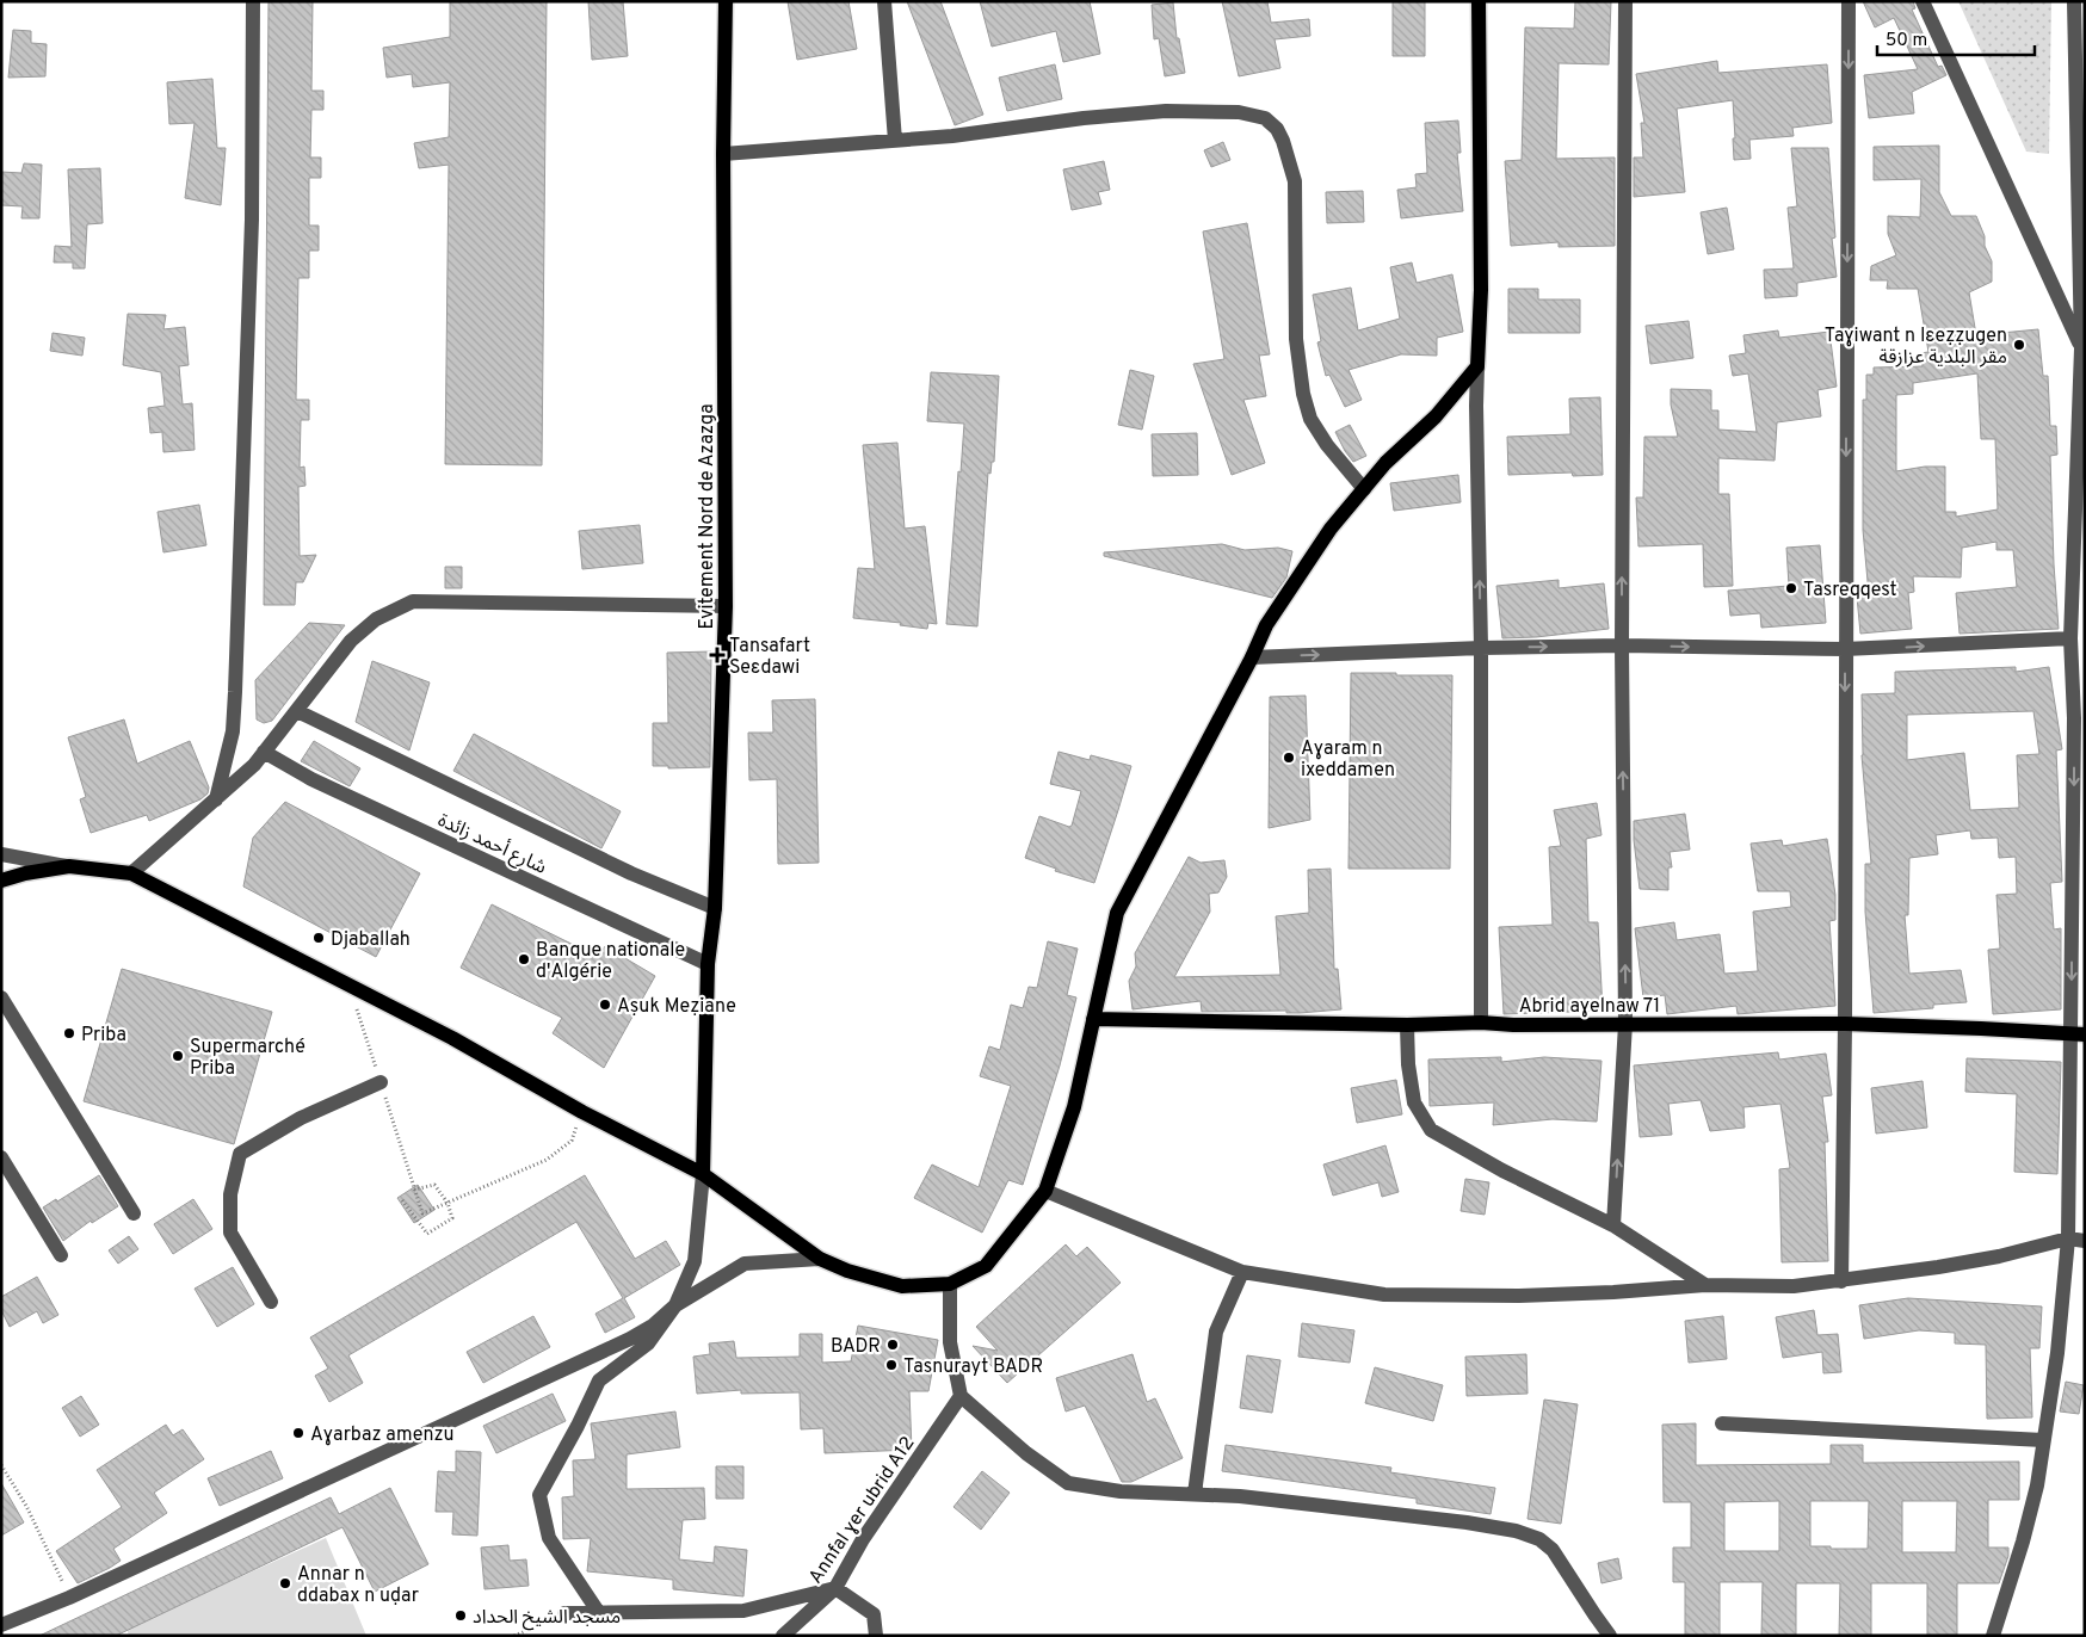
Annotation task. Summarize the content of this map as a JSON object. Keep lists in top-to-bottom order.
{
  "streets": {
    "main road": ["Evitement Nord de Azazga", "Abrid aɣelnaw 71"],
    "street": ["شارع أحمد زائدة", "Annfal ɣer ubrid A12"]
  },
  "crossings": [
    ["Evitement Nord de Azazga", "شارع أحمد زائدة"]
  ],
  "places": {
    "other": [
      "Taɣiwant n Iɛeẓẓugen مقر البلدية عزازقة",
      "Tasreqqest",
      "Aɣaram n ixeddamen",
      "Djaballah",
      "Banque nationale d'Algérie",
      "Aṣuk Meẓiane",
      "Priba",
      "Supermarché Priba",
      "BADR",
      "Tasnurayt BADR",
      "Aɣarbaz amenzu",
      "Annar n ddabax n uḍar",
      "مسجد الشيخ الحداد"
    ],
    "health": ["Tansafart Seɛdawi"]
  },
  "scale_bar": "50 m"
}
